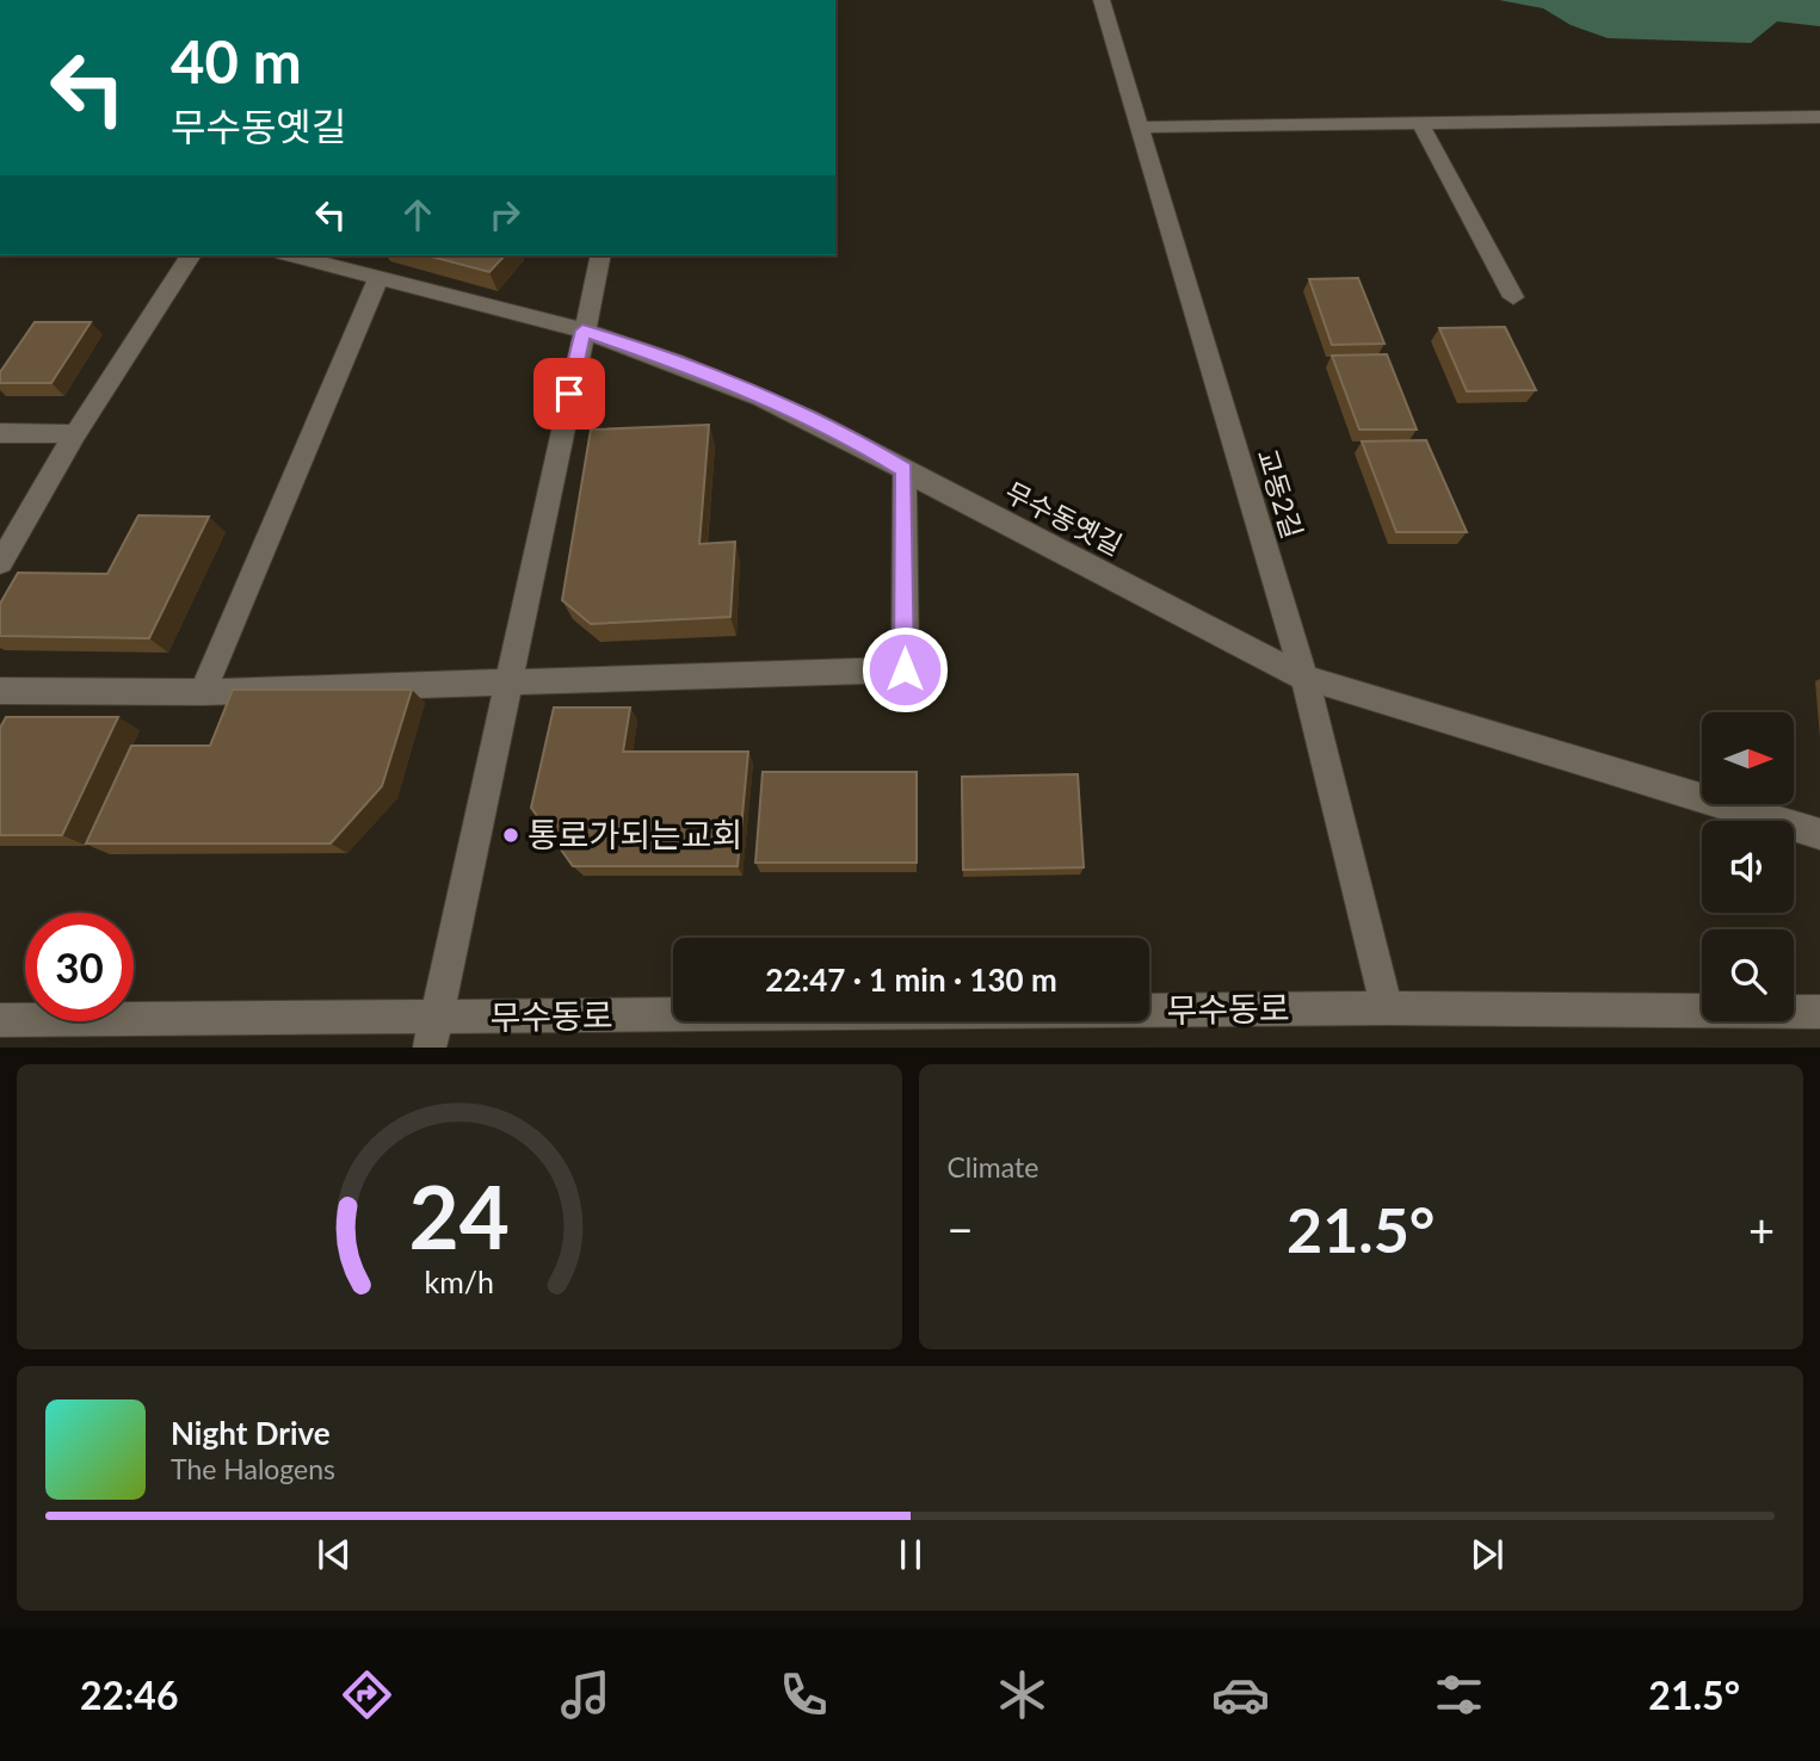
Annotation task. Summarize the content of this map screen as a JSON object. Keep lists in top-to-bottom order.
{
  "streets": {
    "street": ["교동2길", "무수동옛길", "무수동로"]
  },
  "crossings": [
    ["교동2길", "무수동옛길"],
    ["교동2길", "무수동로"]
  ],
  "places": ["통로가되는교회"],
  "north": "right",
  "page": {
    "turn": ["40 m", "무수동옛길"],
    "limit": "30",
    "trip": "22:47 · 1 min · 130 m",
    "tile": "Climate",
    "heat": ["−", "21.5°", "+"],
    "song": ["Night Drive", "The Halogens"],
    "tabs": ["22:46", "21.5°"],
    "gauge": ["24", "km/h"]
  }
}
